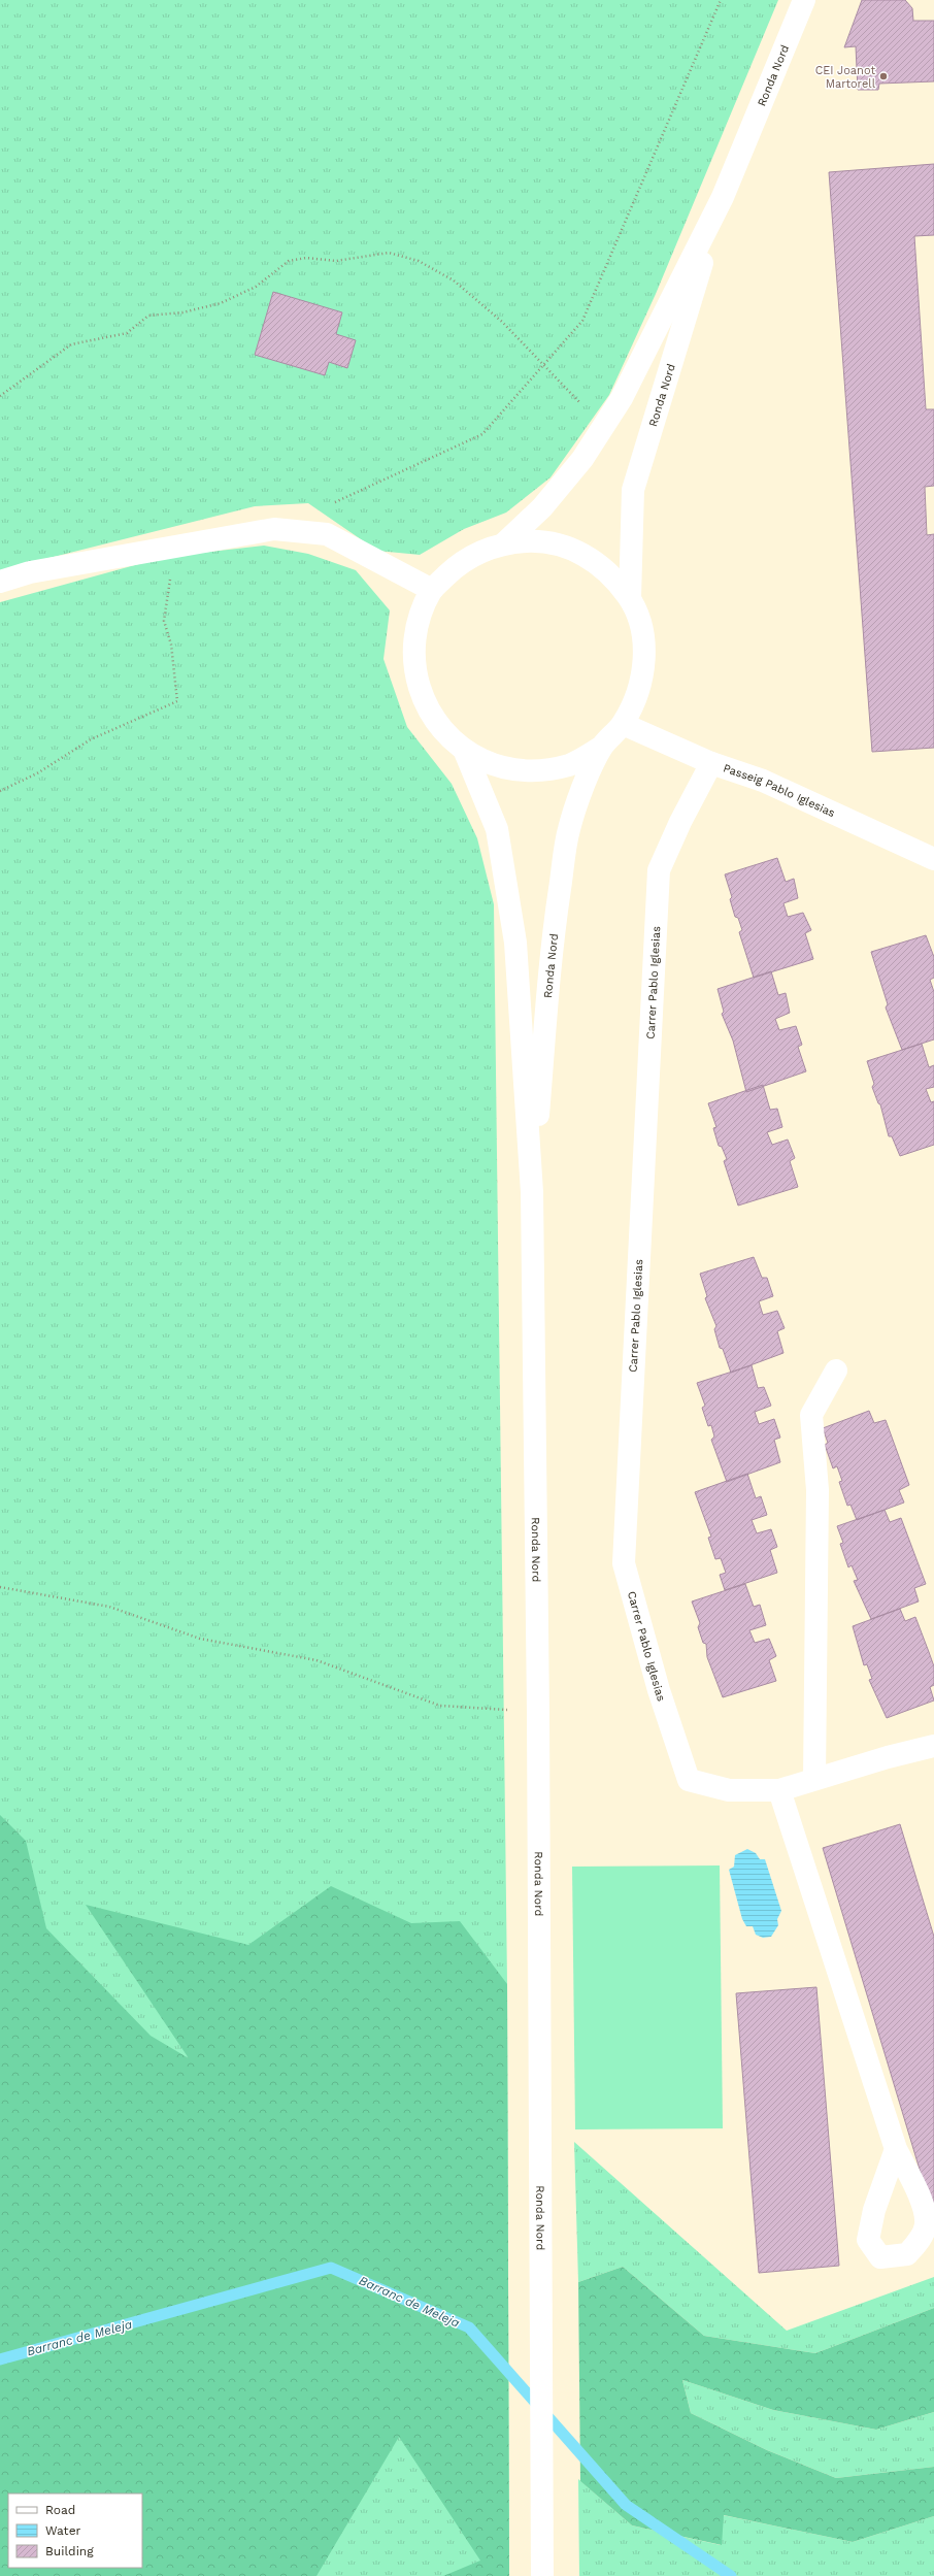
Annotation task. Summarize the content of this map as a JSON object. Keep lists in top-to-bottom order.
{
  "streets": {
    "main road": ["Ronda Nord", "Passeig Pablo Iglesias", "Carrer Pablo Iglesias"]
  },
  "crossings": [
    ["Passeig Pablo Iglesias", "Carrer Pablo Iglesias"]
  ],
  "water": ["Barranc de Meleja"],
  "places": ["CEI Joanot Martorell"],
  "legend": ["Road", "Water", "Building"]
}
